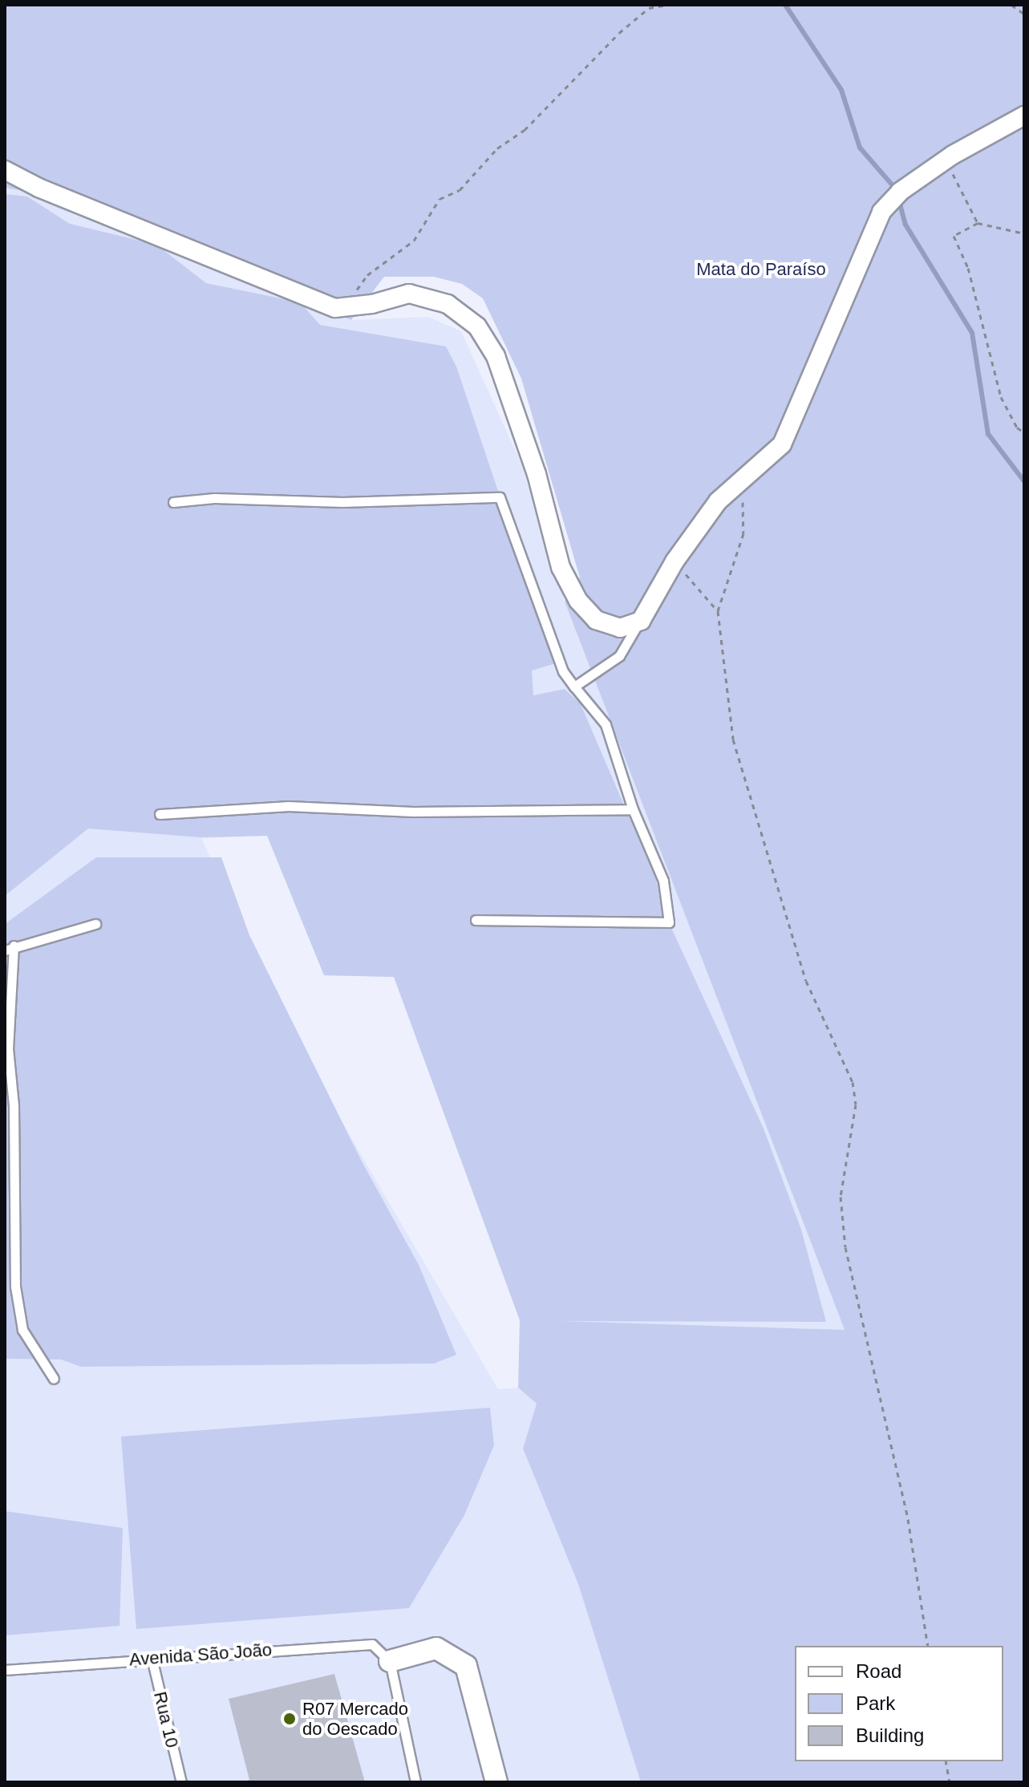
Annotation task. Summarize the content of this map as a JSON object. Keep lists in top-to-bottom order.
{
  "streets": {
    "lane": ["Avenida São João", "Rua 10"]
  },
  "crossings": [
    ["Avenida São João", "Rua 10"]
  ],
  "parks": ["Mata do Paraíso"],
  "places": ["R07 Mercado do Oescado"],
  "legend": ["Road", "Park", "Building"]
}
